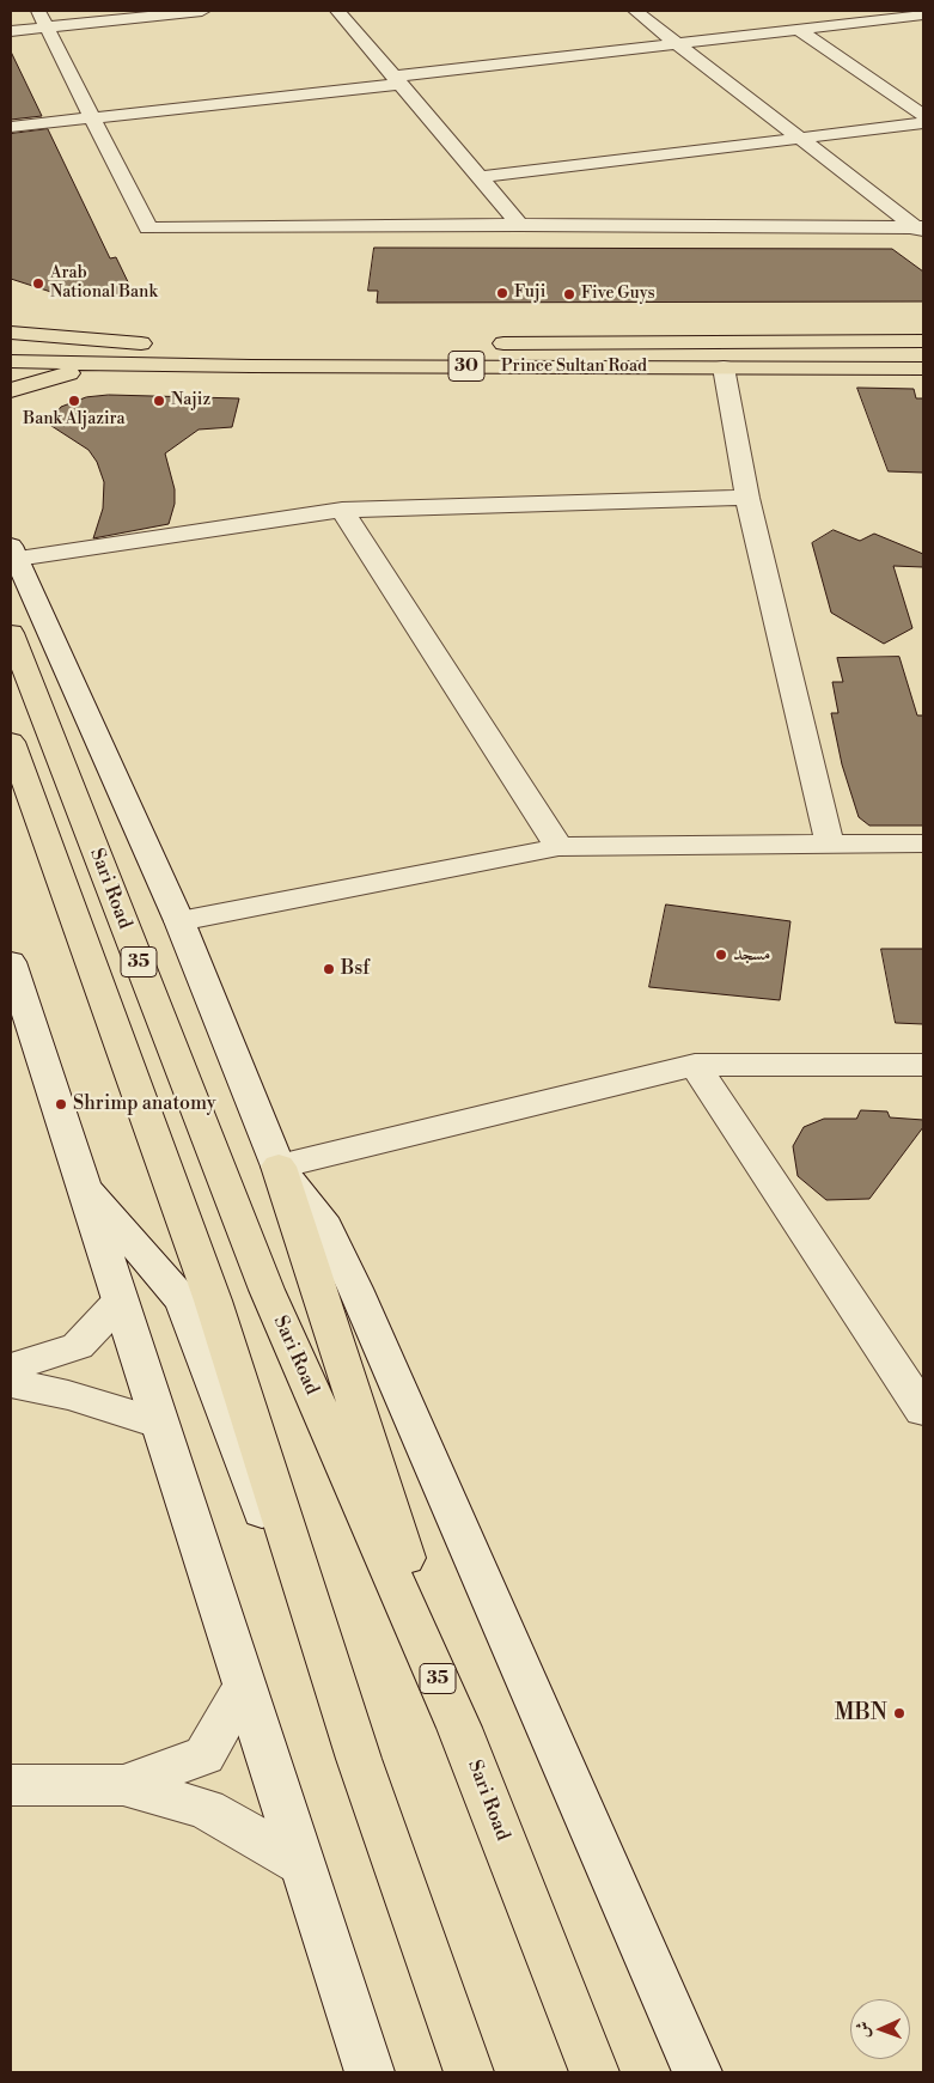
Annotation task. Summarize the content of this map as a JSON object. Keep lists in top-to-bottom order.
{
  "streets": {
    "main road": [
      "30",
      "Prince Sultan Road",
      "Sari Road",
      "35"
    ]
  },
  "places": [
    "Arab National Bank",
    "Fuji",
    "Five Guys",
    "Bank Aljazira",
    "Najiz",
    "مسجد",
    "Bsf",
    "Shrimp anatomy",
    "MBN"
  ],
  "north": "left"
}
